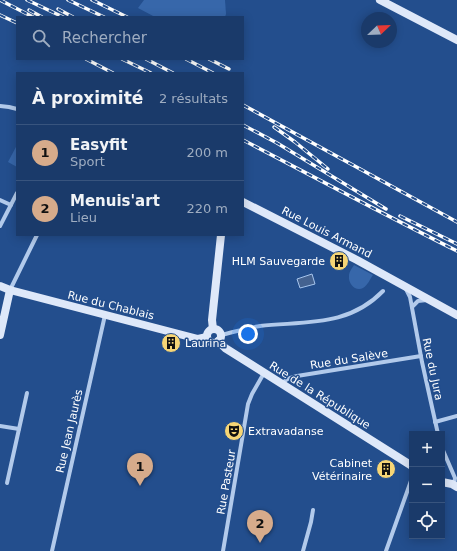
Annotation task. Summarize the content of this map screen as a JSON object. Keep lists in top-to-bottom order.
{
  "streets": {
    "street": [
      "Rue Louis Armand",
      "Rue du Chablais",
      "Rue du Salève",
      "Rue du Jura",
      "Rue de la République",
      "Rue Jean Jaurès",
      "Rue Pasteur"
    ]
  },
  "crossings": [
    ["Rue Louis Armand", "Rue du Jura"],
    ["Rue du Chablais", "Rue de la République"],
    ["Rue du Chablais", "Rue Jean Jaurès"],
    ["Rue du Salève", "Rue du Jura"],
    ["Rue du Salève", "Rue de la République"],
    ["Rue de la République", "Rue Pasteur"]
  ],
  "places": {
    "building": ["HLM Sauvegarde", "Laurina", "Cabinet Vétérinaire"],
    "theatre": ["Extravadanse"]
  },
  "north": "top right",
  "page": {
    "search": "Rechercher",
    "heading": ["À proximité", "2 résultats"],
    "list": [
      {
        "mark": "1",
        "name": "Easyfit",
        "note": "Sport",
        "value": "200 m"
      },
      {
        "mark": "2",
        "name": "Menuis'art",
        "note": "Lieu",
        "value": "220 m"
      }
    ],
    "map_buttons": ["+", "−"],
    "pins": ["1", "2"]
  }
}
